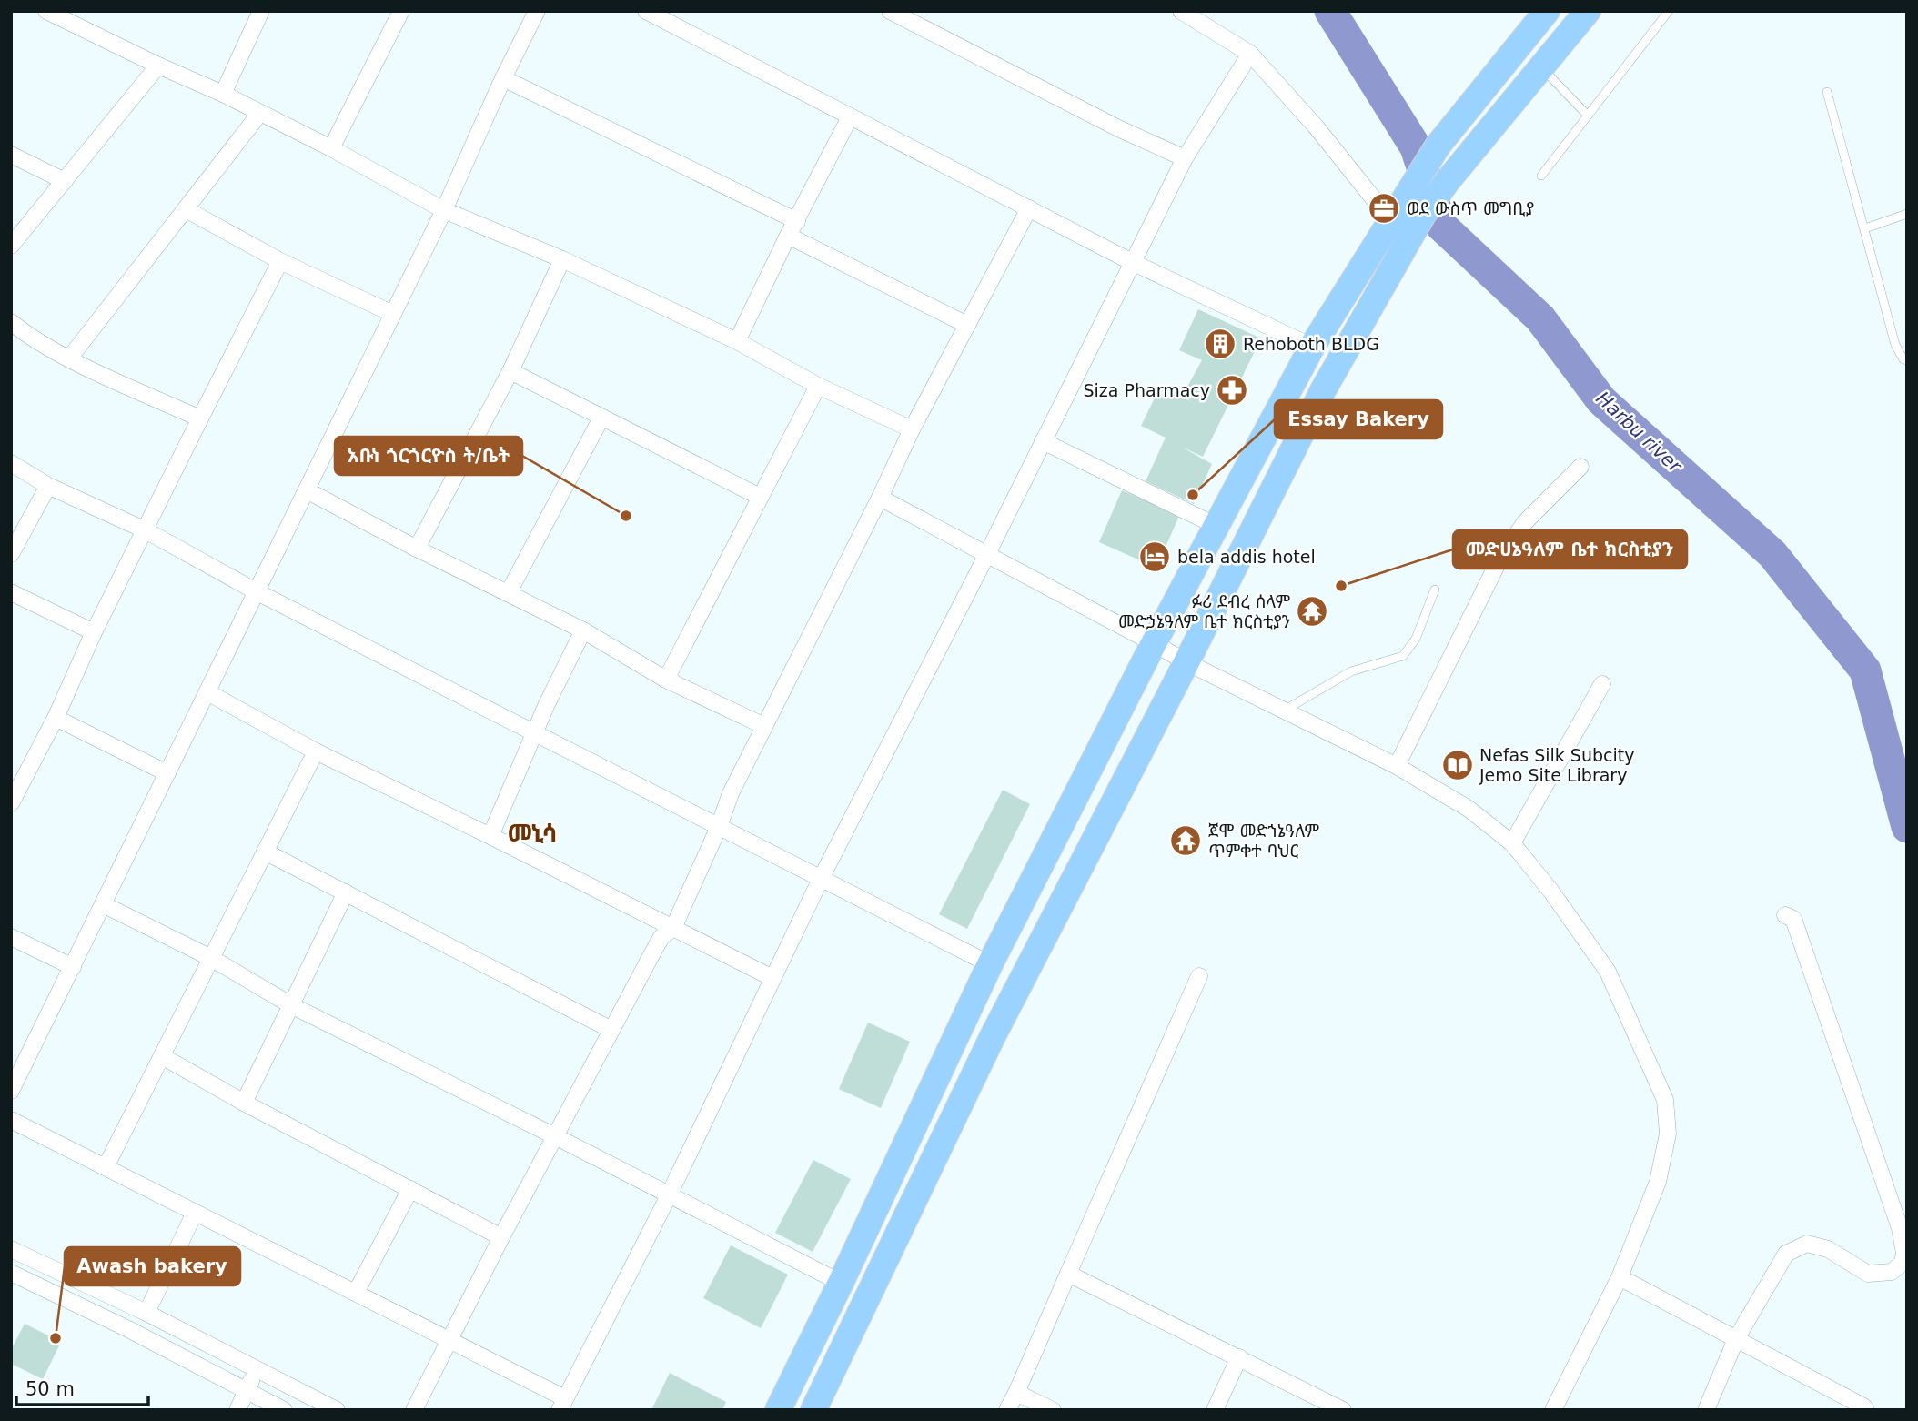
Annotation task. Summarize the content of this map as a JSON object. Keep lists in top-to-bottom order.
{
  "districts": ["መኒሳ"],
  "water": ["Harbu river"],
  "places": {
    "office": ["ወደ ውስጥ መግቢያ"],
    "building": ["Rehoboth BLDG"],
    "pharmacy": ["Siza Pharmacy"],
    "other": [
      "Essay Bakery",
      "አቡነ ጎርጎርዮስ ት/ቤት",
      "መድሀኔዓለም ቤተ ክርስቲያን",
      "Awash bakery"
    ],
    "hotel": ["bela addis hotel"],
    "temple": ["ፉሪ ደብረ ሰላም መድኃኔዓለም ቤተ ክርስቲያን", "ጀሞ መድኀኔዓለም ጥምቀተ ባህር"],
    "library": ["Nefas Silk Subcity Jemo Site Library"]
  },
  "scale_bar": "50 m"
}
